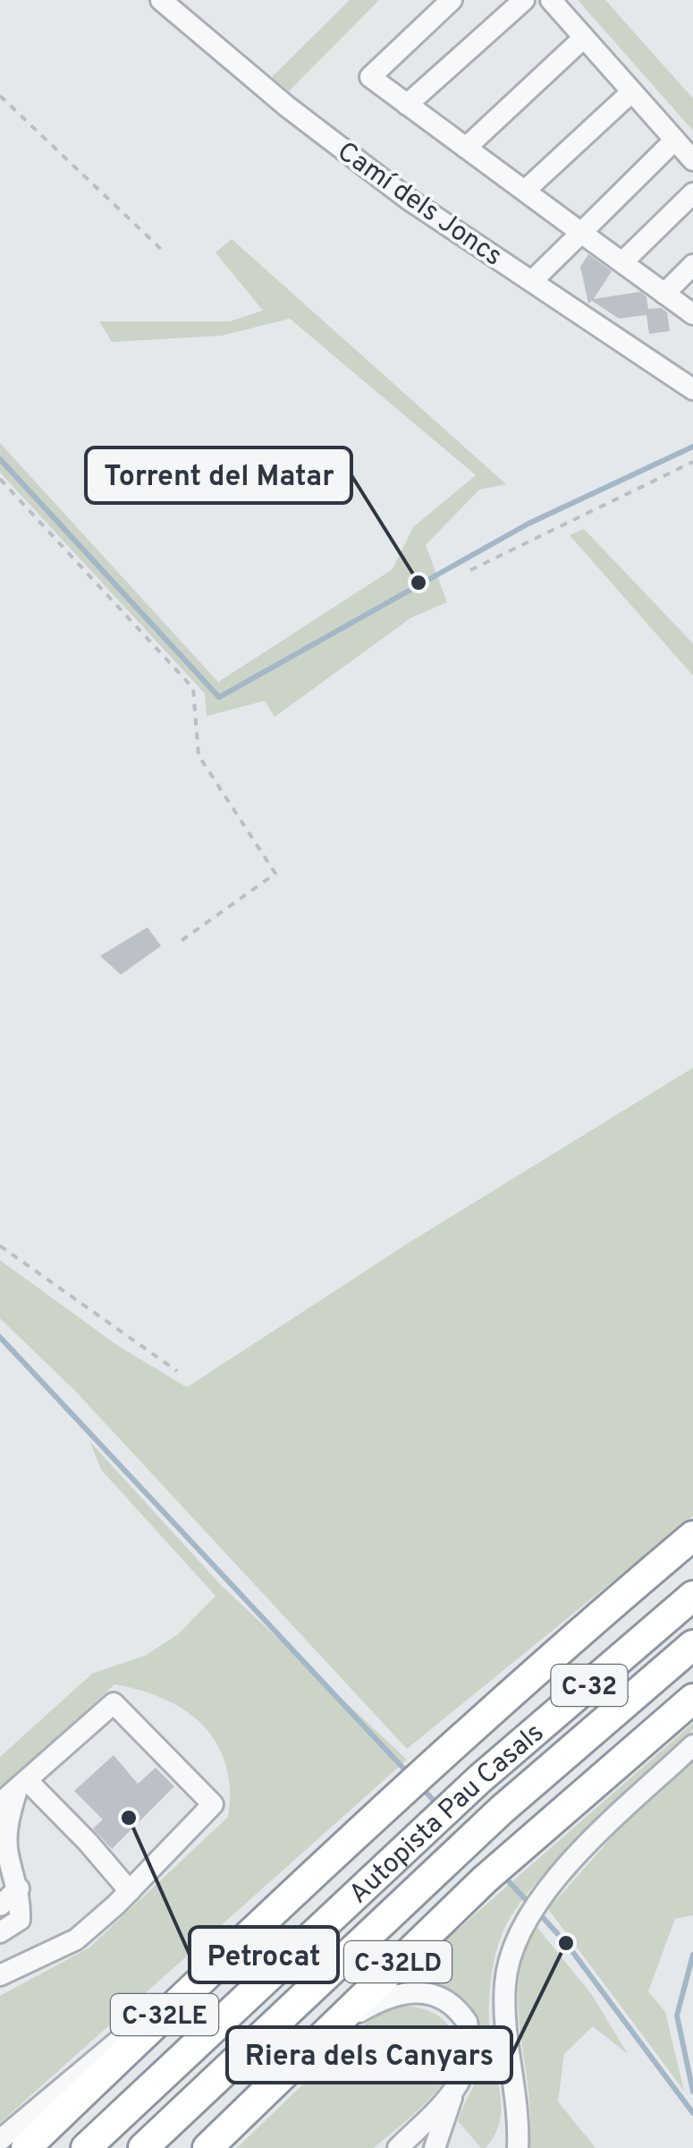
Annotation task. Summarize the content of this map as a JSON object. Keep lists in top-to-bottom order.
{
  "streets": {
    "highway": [
      "C-32",
      "Autopista Pau Casals",
      "C-32LD",
      "C-32LE"
    ],
    "street": ["Camí dels Joncs"]
  },
  "crossings": [
    ["C-32", "C-32LD"],
    ["C-32", "C-32LE"]
  ],
  "places": ["Torrent del Matar", "Petrocat", "Riera dels Canyars"]
}
